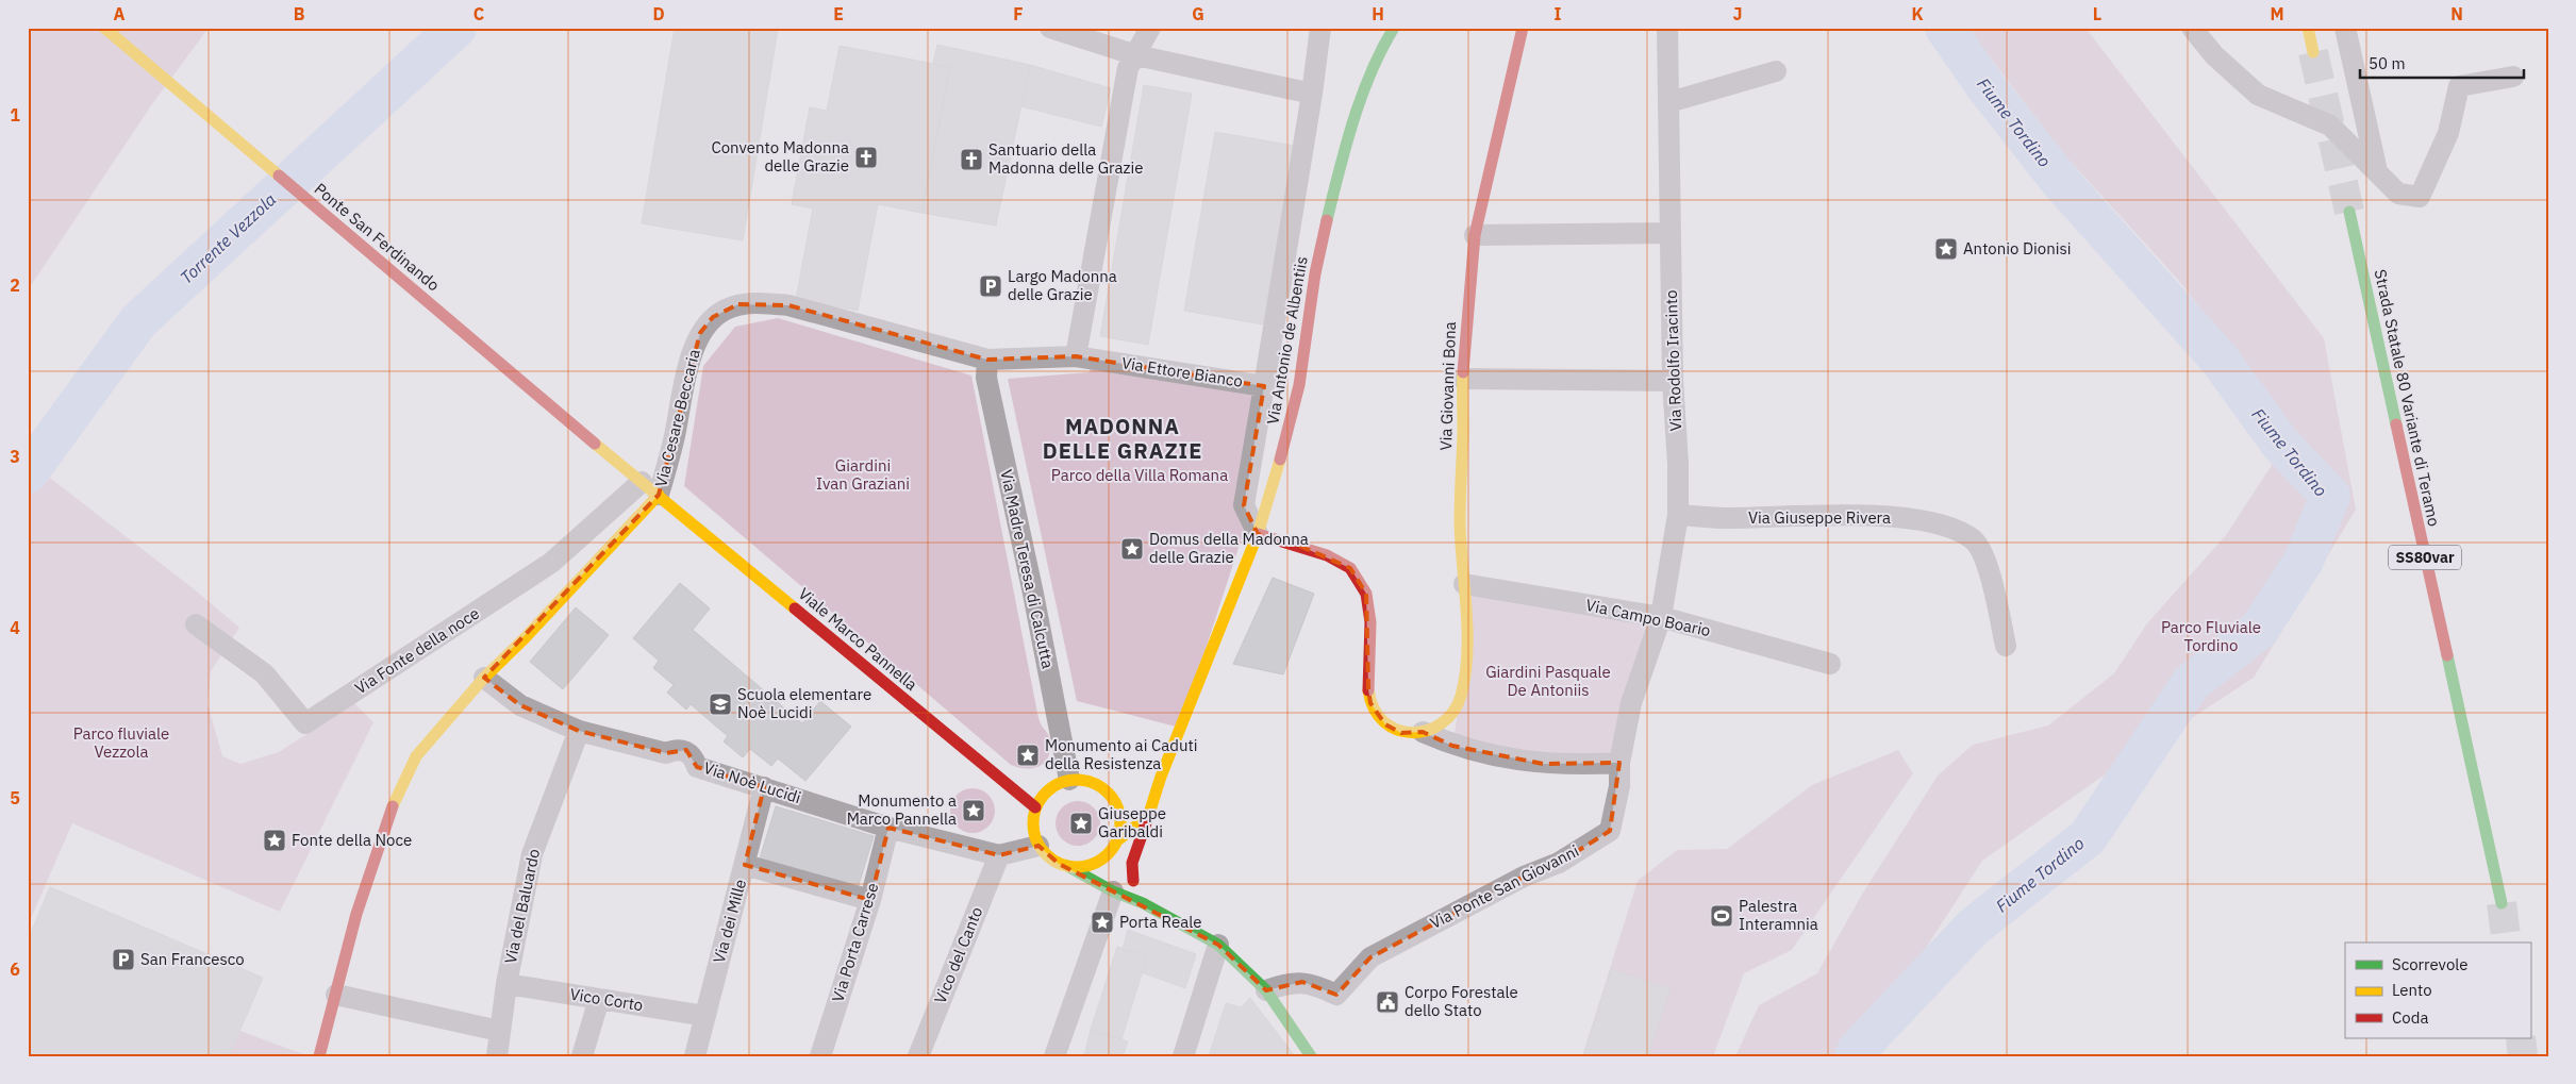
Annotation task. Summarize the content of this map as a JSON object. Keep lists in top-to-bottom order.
{
  "streets": {
    "main road": [
      "Ponte San Ferdinando",
      "Via Antonio de Albentiis",
      "Via Giovanni Bona",
      "Strada Statale 80 Variante di Teramo",
      "SS80var",
      "Viale Marco Pannella"
    ],
    "street": [
      "Via Rodolfo Iracinto",
      "Via Ettore Bianco",
      "Via Cesare Beccaria",
      "Via Giuseppe Rivera",
      "Via Madre Teresa di Calcutta",
      "Via Campo Boario",
      "Via Fonte della noce",
      "Via Noè Lucidi",
      "Via Ponte San Giovanni",
      "Via del Baluardo",
      "Via dei Mille",
      "Via Porta Carrese",
      "Vico del Canto",
      "Vico Corto"
    ]
  },
  "crossings": [
    ["Ponte San Ferdinando", "Via Cesare Beccaria"],
    ["Ponte San Ferdinando", "Viale Marco Pannella"],
    ["Ponte San Ferdinando", "Via Fonte della noce"],
    ["Via Rodolfo Iracinto", "Via Giuseppe Rivera"],
    ["Via Rodolfo Iracinto", "Via Campo Boario"],
    ["Via Rodolfo Iracinto", "Via Ponte San Giovanni"],
    ["Via Ettore Bianco", "Via Cesare Beccaria"],
    ["Via Ettore Bianco", "Via Madre Teresa di Calcutta"],
    ["Via Giovanni Bona", "Via Campo Boario"],
    ["Via Cesare Beccaria", "Via Madre Teresa di Calcutta"],
    ["Via Cesare Beccaria", "Viale Marco Pannella"],
    ["Via Madre Teresa di Calcutta", "Viale Marco Pannella"],
    ["Via Madre Teresa di Calcutta", "Via Noè Lucidi"],
    ["Via Campo Boario", "Via Ponte San Giovanni"],
    ["Viale Marco Pannella", "Via Noè Lucidi"],
    ["Via Noè Lucidi", "Via del Baluardo"],
    ["Via Noè Lucidi", "Via dei Mille"],
    ["Via Noè Lucidi", "Via Porta Carrese"],
    ["Via Noè Lucidi", "Vico del Canto"],
    ["Via del Baluardo", "Vico Corto"],
    ["Via dei Mille", "Vico Corto"]
  ],
  "districts": ["MADONNA DELLE GRAZIE"],
  "water": ["Fiume Tordino", "Torrente Vezzola"],
  "parks": [
    "Giardini Ivan Graziani",
    "Parco della Villa Romana",
    "Parco Fluviale Tordino",
    "Giardini Pasquale De Antoniis",
    "Parco fluviale Vezzola"
  ],
  "places": {
    "church": ["Convento Madonna delle Grazie", "Santuario della Madonna delle Grazie"],
    "place": [
      "Antonio Dionisi",
      "Domus della Madonna delle Grazie",
      "Monumento ai Caduti della Resistenza",
      "Monumento a Marco Pannella",
      "Giuseppe Garibaldi",
      "Fonte della Noce",
      "Porta Reale"
    ],
    "parking": ["Largo Madonna delle Grazie", "San Francesco"],
    "school or university": ["Scuola elementare Noè Lucidi"],
    "sports": ["Palestra Interamnia"],
    "public building": ["Corpo Forestale dello Stato"]
  },
  "legend": ["Scorrevole", "Lento", "Coda"],
  "scale_bar": "50 m",
  "grid": {
    "columns": [
      "A",
      "B",
      "C",
      "D",
      "E",
      "F",
      "G",
      "H",
      "I",
      "J",
      "K",
      "L",
      "M",
      "N"
    ],
    "rows": [
      "1",
      "2",
      "3",
      "4",
      "5",
      "6"
    ]
  }
}
